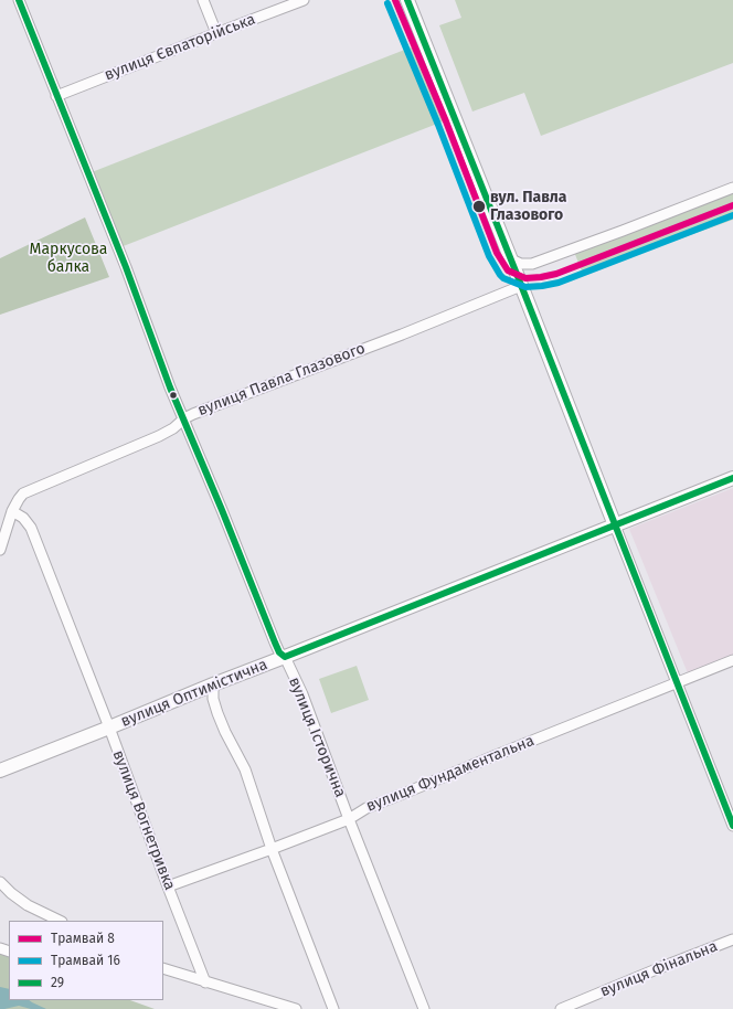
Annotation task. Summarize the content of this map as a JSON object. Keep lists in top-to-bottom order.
{
  "streets": {
    "street": [
      "вулиця Євпаторійська",
      "вулиця Павла Глазового",
      "вулиця Оптимістична",
      "вулиця Історична",
      "вулиця Фундаментальна",
      "вулиця Вогнетривка",
      "вулиця Фінальна"
    ]
  },
  "crossings": [
    ["вулиця Євпаторійська", "вулиця Історична"],
    ["вулиця Павла Глазового", "вулиця Історична"],
    ["вулиця Павла Глазового", "вулиця Вогнетривка"],
    ["вулиця Оптимістична", "вулиця Історична"],
    ["вулиця Оптимістична", "вулиця Вогнетривка"],
    ["вулиця Історична", "вулиця Фундаментальна"],
    ["вулиця Фундаментальна", "вулиця Вогнетривка"]
  ],
  "parks": ["Маркусова балка"],
  "places": ["вул. Павла Глазового"],
  "lines": ["tram line 8", "transit line 29", "tram line 16"],
  "legend": ["Трамвай 8", "Трамвай 16", "29"]
}
